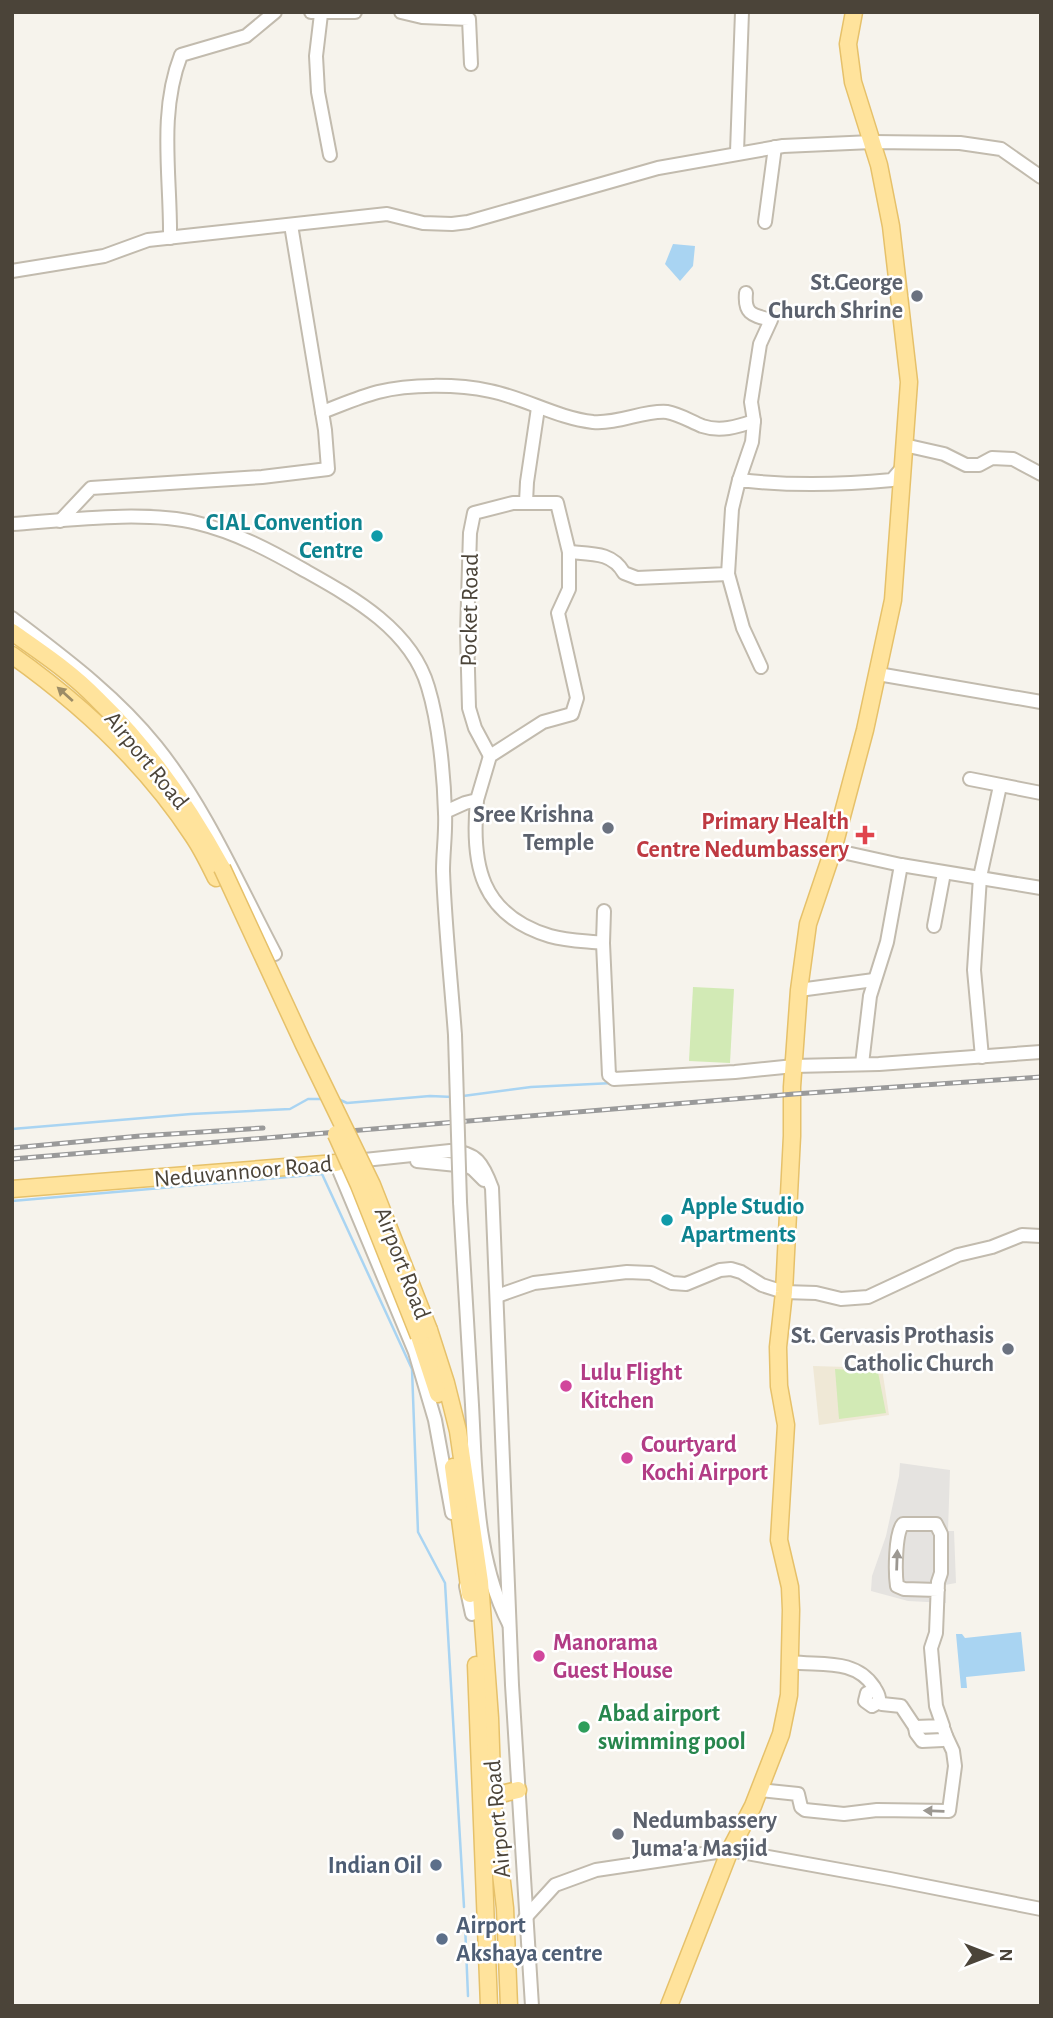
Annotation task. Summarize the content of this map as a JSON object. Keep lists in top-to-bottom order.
{
  "streets": {
    "main road": ["Airport Road", "Neduvannoor Road"],
    "street": ["Pocket Road"]
  },
  "places": {
    "other": [
      "St.George Church Shrine",
      "CIAL Convention Centre",
      "Sree Krishna Temple",
      "Apple Studio Apartments",
      "St. Gervasis Prothasis Catholic Church",
      "Lulu Flight Kitchen",
      "Courtyard Kochi Airport",
      "Manorama Guest House",
      "Abad airport swimming pool",
      "Nedumbassery Juma'a Masjid",
      "Indian Oil",
      "Airport Akshaya centre"
    ],
    "health": ["Primary Health Centre Nedumbassery"]
  },
  "north": "right"
}
